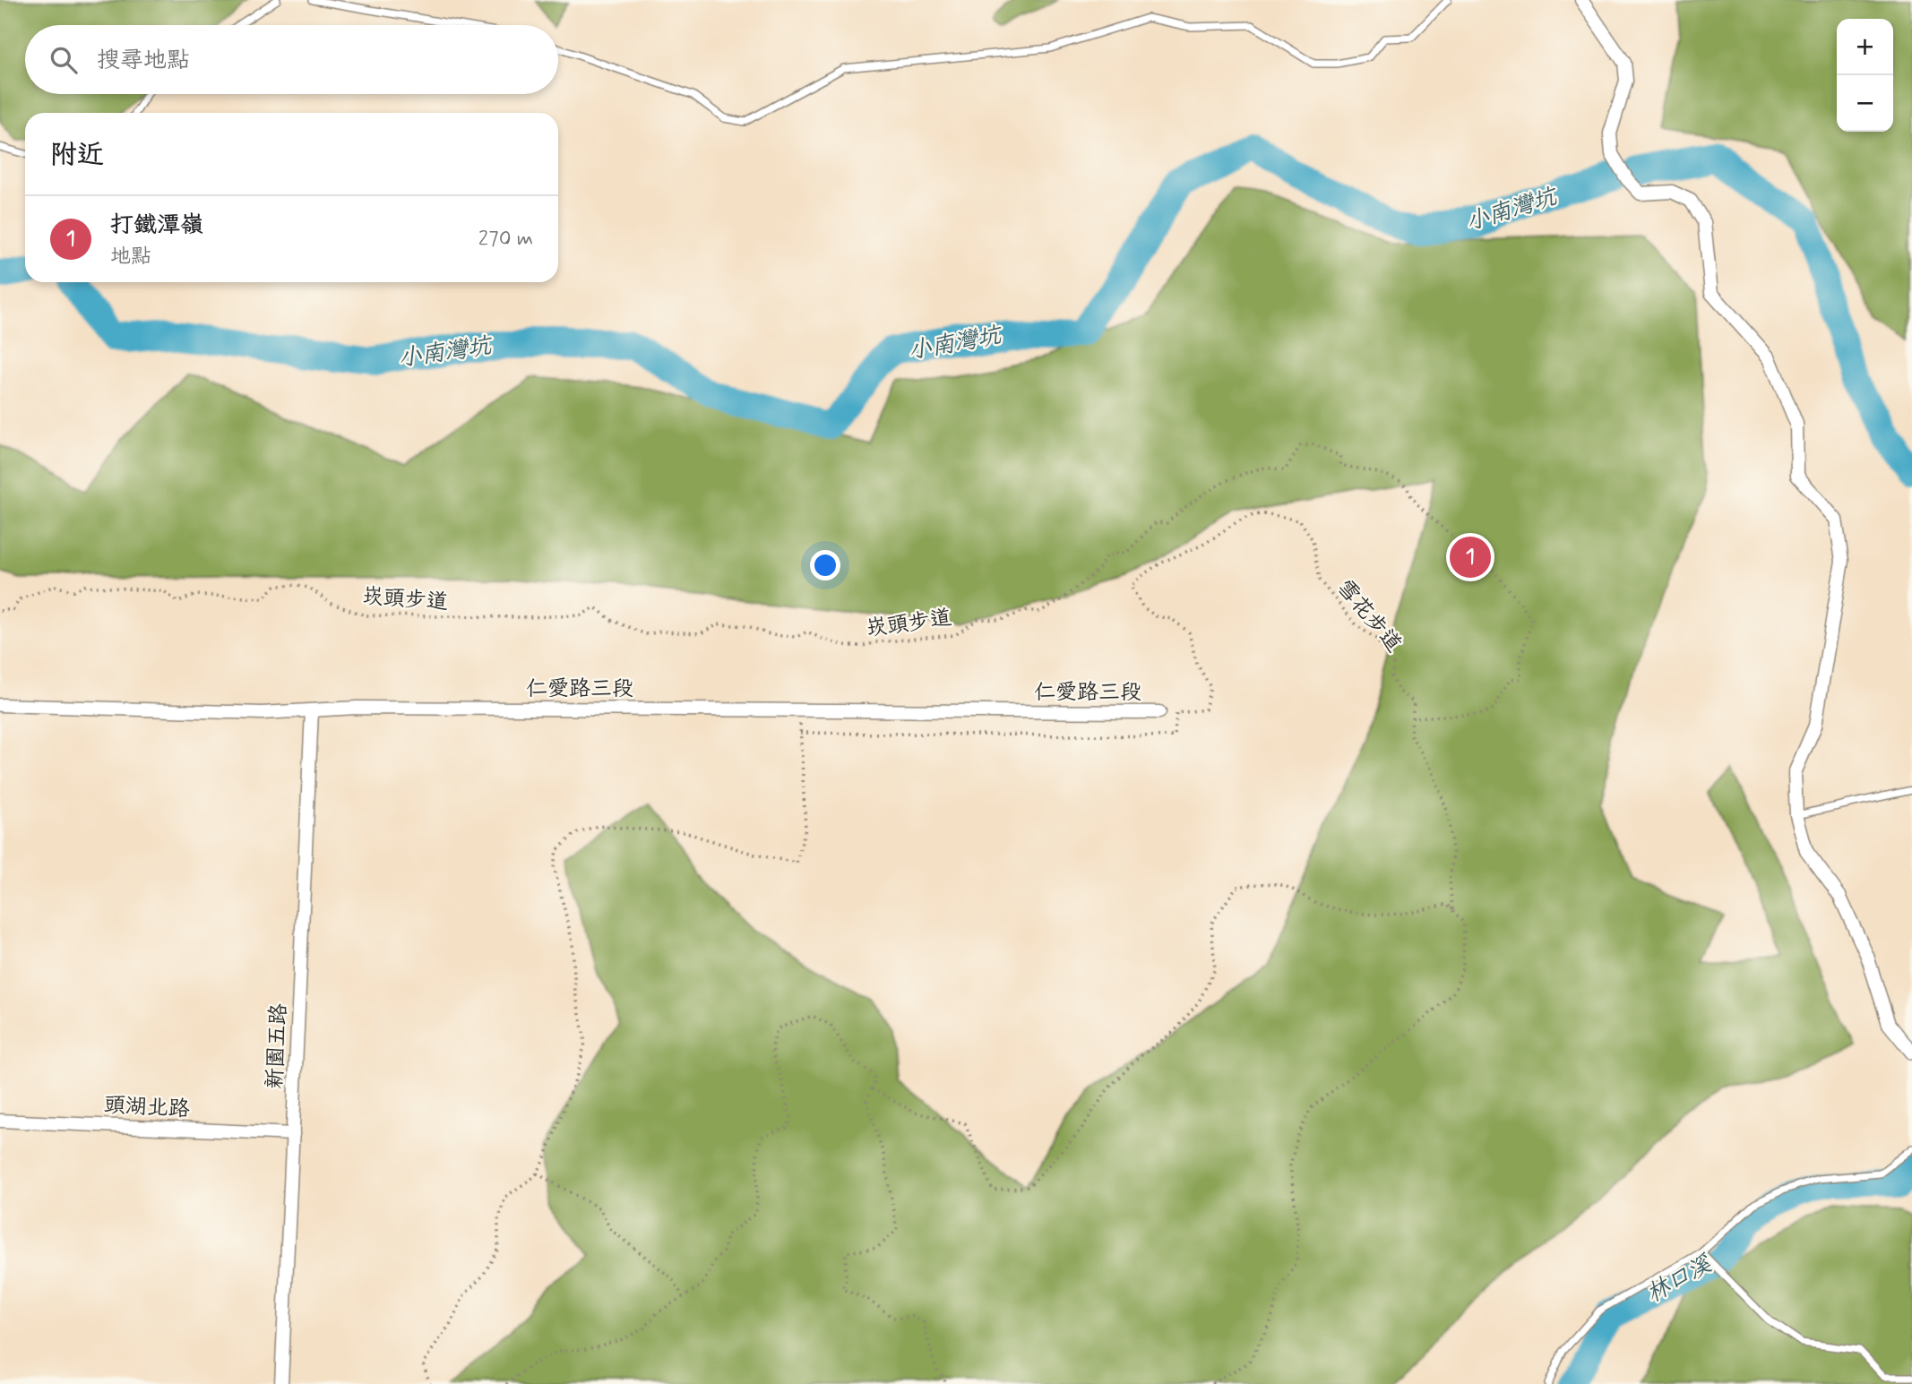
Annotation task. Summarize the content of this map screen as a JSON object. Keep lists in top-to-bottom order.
{
  "streets": {
    "street": ["仁愛路三段", "新園五路", "頭湖北路"],
    "path": ["崁頭步道", "雪花步道"]
  },
  "crossings": [
    ["崁頭步道", "雪花步道"],
    ["仁愛路三段", "新園五路"],
    ["新園五路", "頭湖北路"]
  ],
  "water": ["小南灣坑", "林口溪"],
  "page": {
    "map_buttons": ["+", "−"],
    "search": "搜尋地點",
    "heading": "附近",
    "list": [
      {
        "mark": "1",
        "name": "打鐵潭嶺",
        "note": "地點",
        "value": "270 m"
      }
    ],
    "pins": "1"
  }
}
